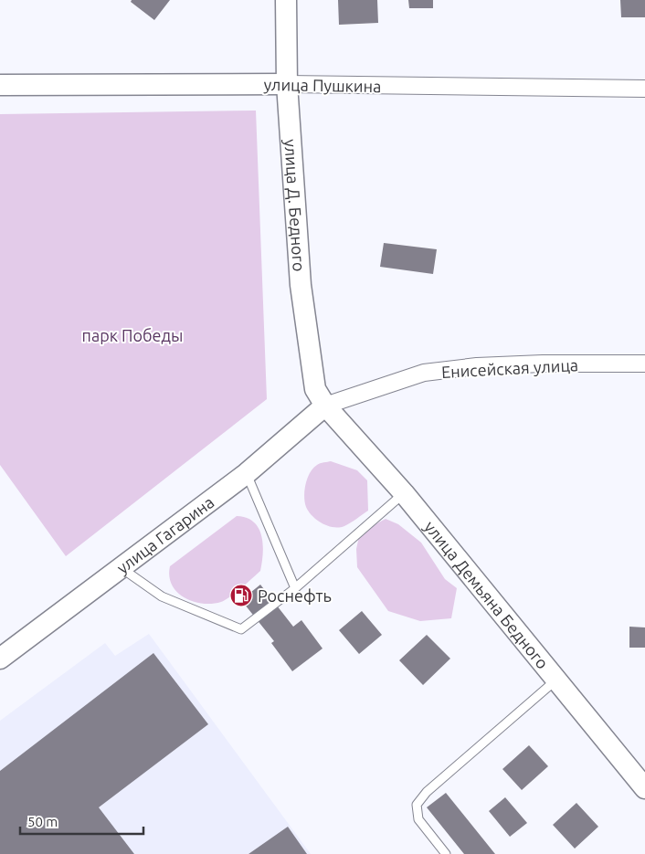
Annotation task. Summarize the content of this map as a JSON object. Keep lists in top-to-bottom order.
{
  "streets": {
    "street": [
      "улица Пушкина",
      "улица Д. Бедного",
      "Енисейская улица",
      "улица Гагарина",
      "улица Демьяна Бедного"
    ]
  },
  "crossings": [
    ["улица Пушкина", "улица Д. Бедного"],
    ["улица Д. Бедного", "Енисейская улица"],
    ["улица Д. Бедного", "улица Гагарина"],
    ["улица Д. Бедного", "улица Демьяна Бедного"],
    ["Енисейская улица", "улица Гагарина"],
    ["Енисейская улица", "улица Демьяна Бедного"],
    ["улица Гагарина", "улица Демьяна Бедного"]
  ],
  "parks": ["парк Победы"],
  "places": {
    "fuel station": ["Роснефть"]
  },
  "scale_bar": "50 m"
}
